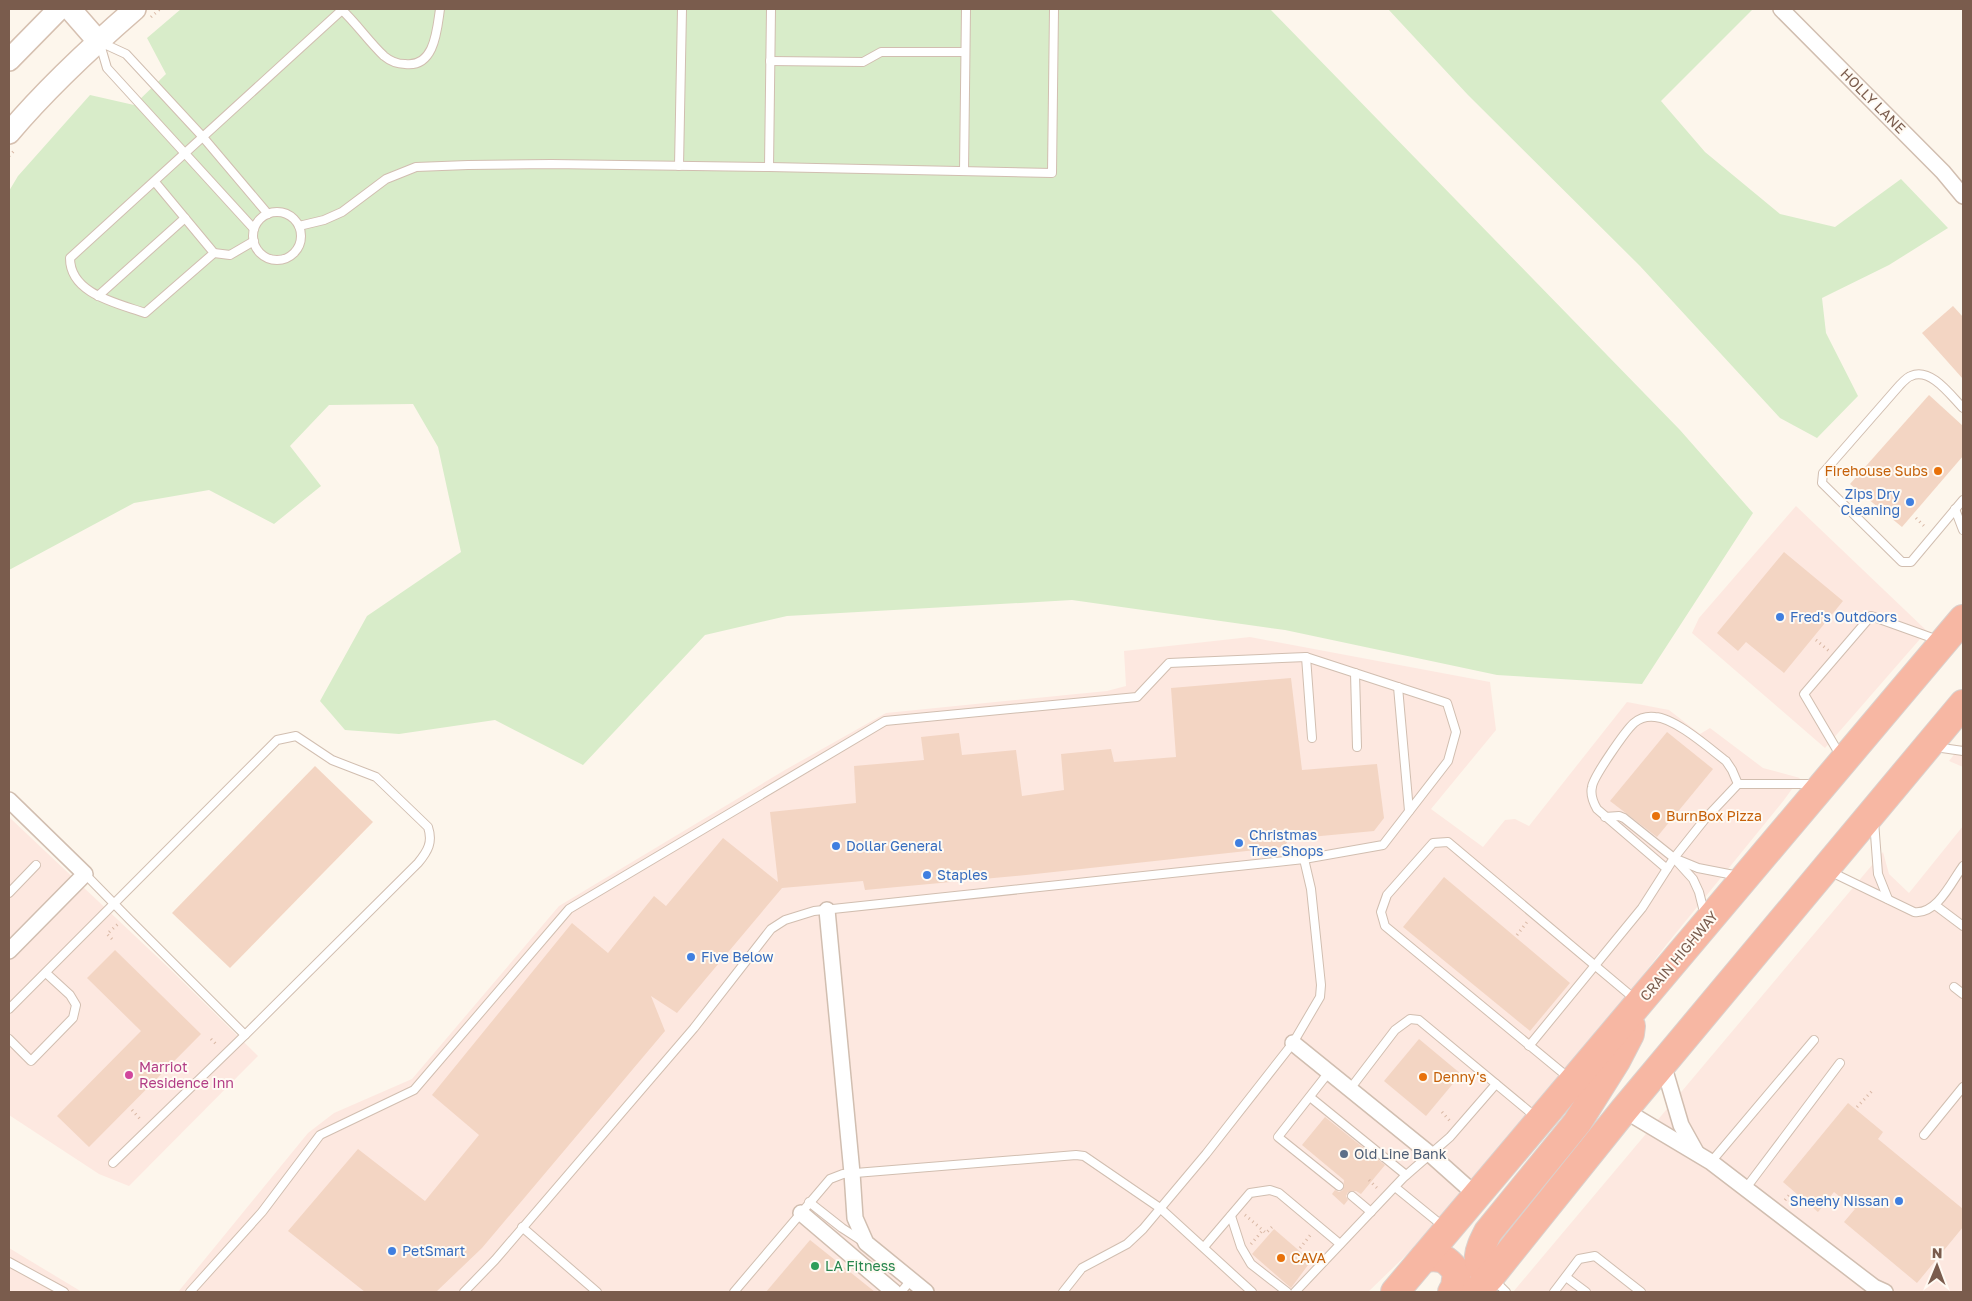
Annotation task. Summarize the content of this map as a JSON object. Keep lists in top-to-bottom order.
{
  "streets": {
    "highway": ["CRAIN HIGHWAY"],
    "street": ["HOLLY LANE"]
  },
  "places": [
    "Firehouse Subs",
    "Zips Dry Cleaning",
    "Fred's Outdoors",
    "BurnBox Pizza",
    "Christmas Tree Shops",
    "Dollar General",
    "Staples",
    "Five Below",
    "Marriot Residence Inn",
    "Denny's",
    "Old Line Bank",
    "Sheehy Nissan",
    "PetSmart",
    "CAVA",
    "LA Fitness"
  ],
  "north": "top"
}
